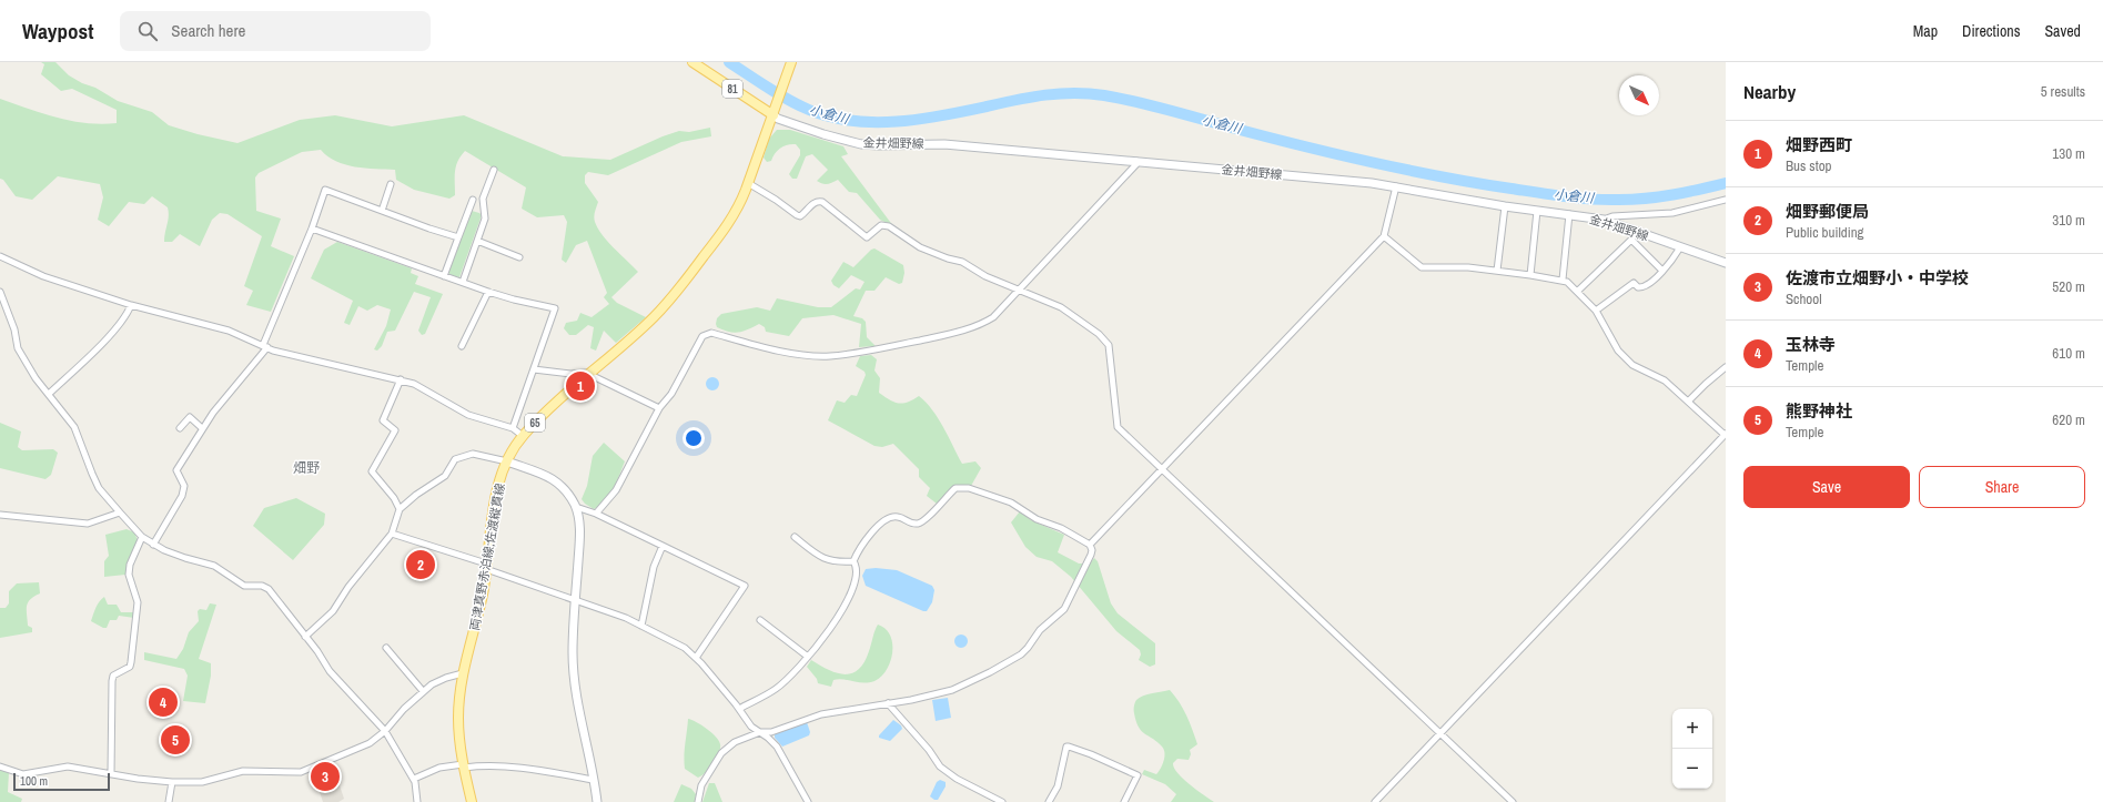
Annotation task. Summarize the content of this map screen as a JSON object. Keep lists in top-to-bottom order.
{
  "streets": {
    "main road": [
      "81",
      "金井畑野線",
      "65",
      "両津真野赤泊線;佐渡縦貫線"
    ]
  },
  "crossings": [
    ["81", "金井畑野線"],
    ["81", "65"],
    ["81", "両津真野赤泊線;佐渡縦貫線"],
    ["金井畑野線", "65"],
    ["金井畑野線", "両津真野赤泊線;佐渡縦貫線"],
    ["65", "両津真野赤泊線;佐渡縦貫線"]
  ],
  "districts": ["畑野"],
  "water": ["小倉川"],
  "scale_bar": "100 m",
  "north": "bottom right",
  "page": {
    "header": "Waypost",
    "search": "Search here",
    "nav": ["Map", "Directions", "Saved"],
    "heading": ["Nearby", "5 results"],
    "list": [
      {
        "mark": "1",
        "name": "畑野西町",
        "note": "Bus stop",
        "value": "130 m"
      },
      {
        "mark": "2",
        "name": "畑野郵便局",
        "note": "Public building",
        "value": "310 m"
      },
      {
        "mark": "3",
        "name": "佐渡市立畑野小・中学校",
        "note": "School",
        "value": "520 m"
      },
      {
        "mark": "4",
        "name": "玉林寺",
        "note": "Temple",
        "value": "610 m"
      },
      {
        "mark": "5",
        "name": "熊野神社",
        "note": "Temple",
        "value": "620 m"
      }
    ],
    "pins": [
      "1",
      "2",
      "4",
      "5",
      "3"
    ],
    "buttons": ["Save", "Share"],
    "map_buttons": ["+", "−"],
    "scale": "100 m"
  }
}
